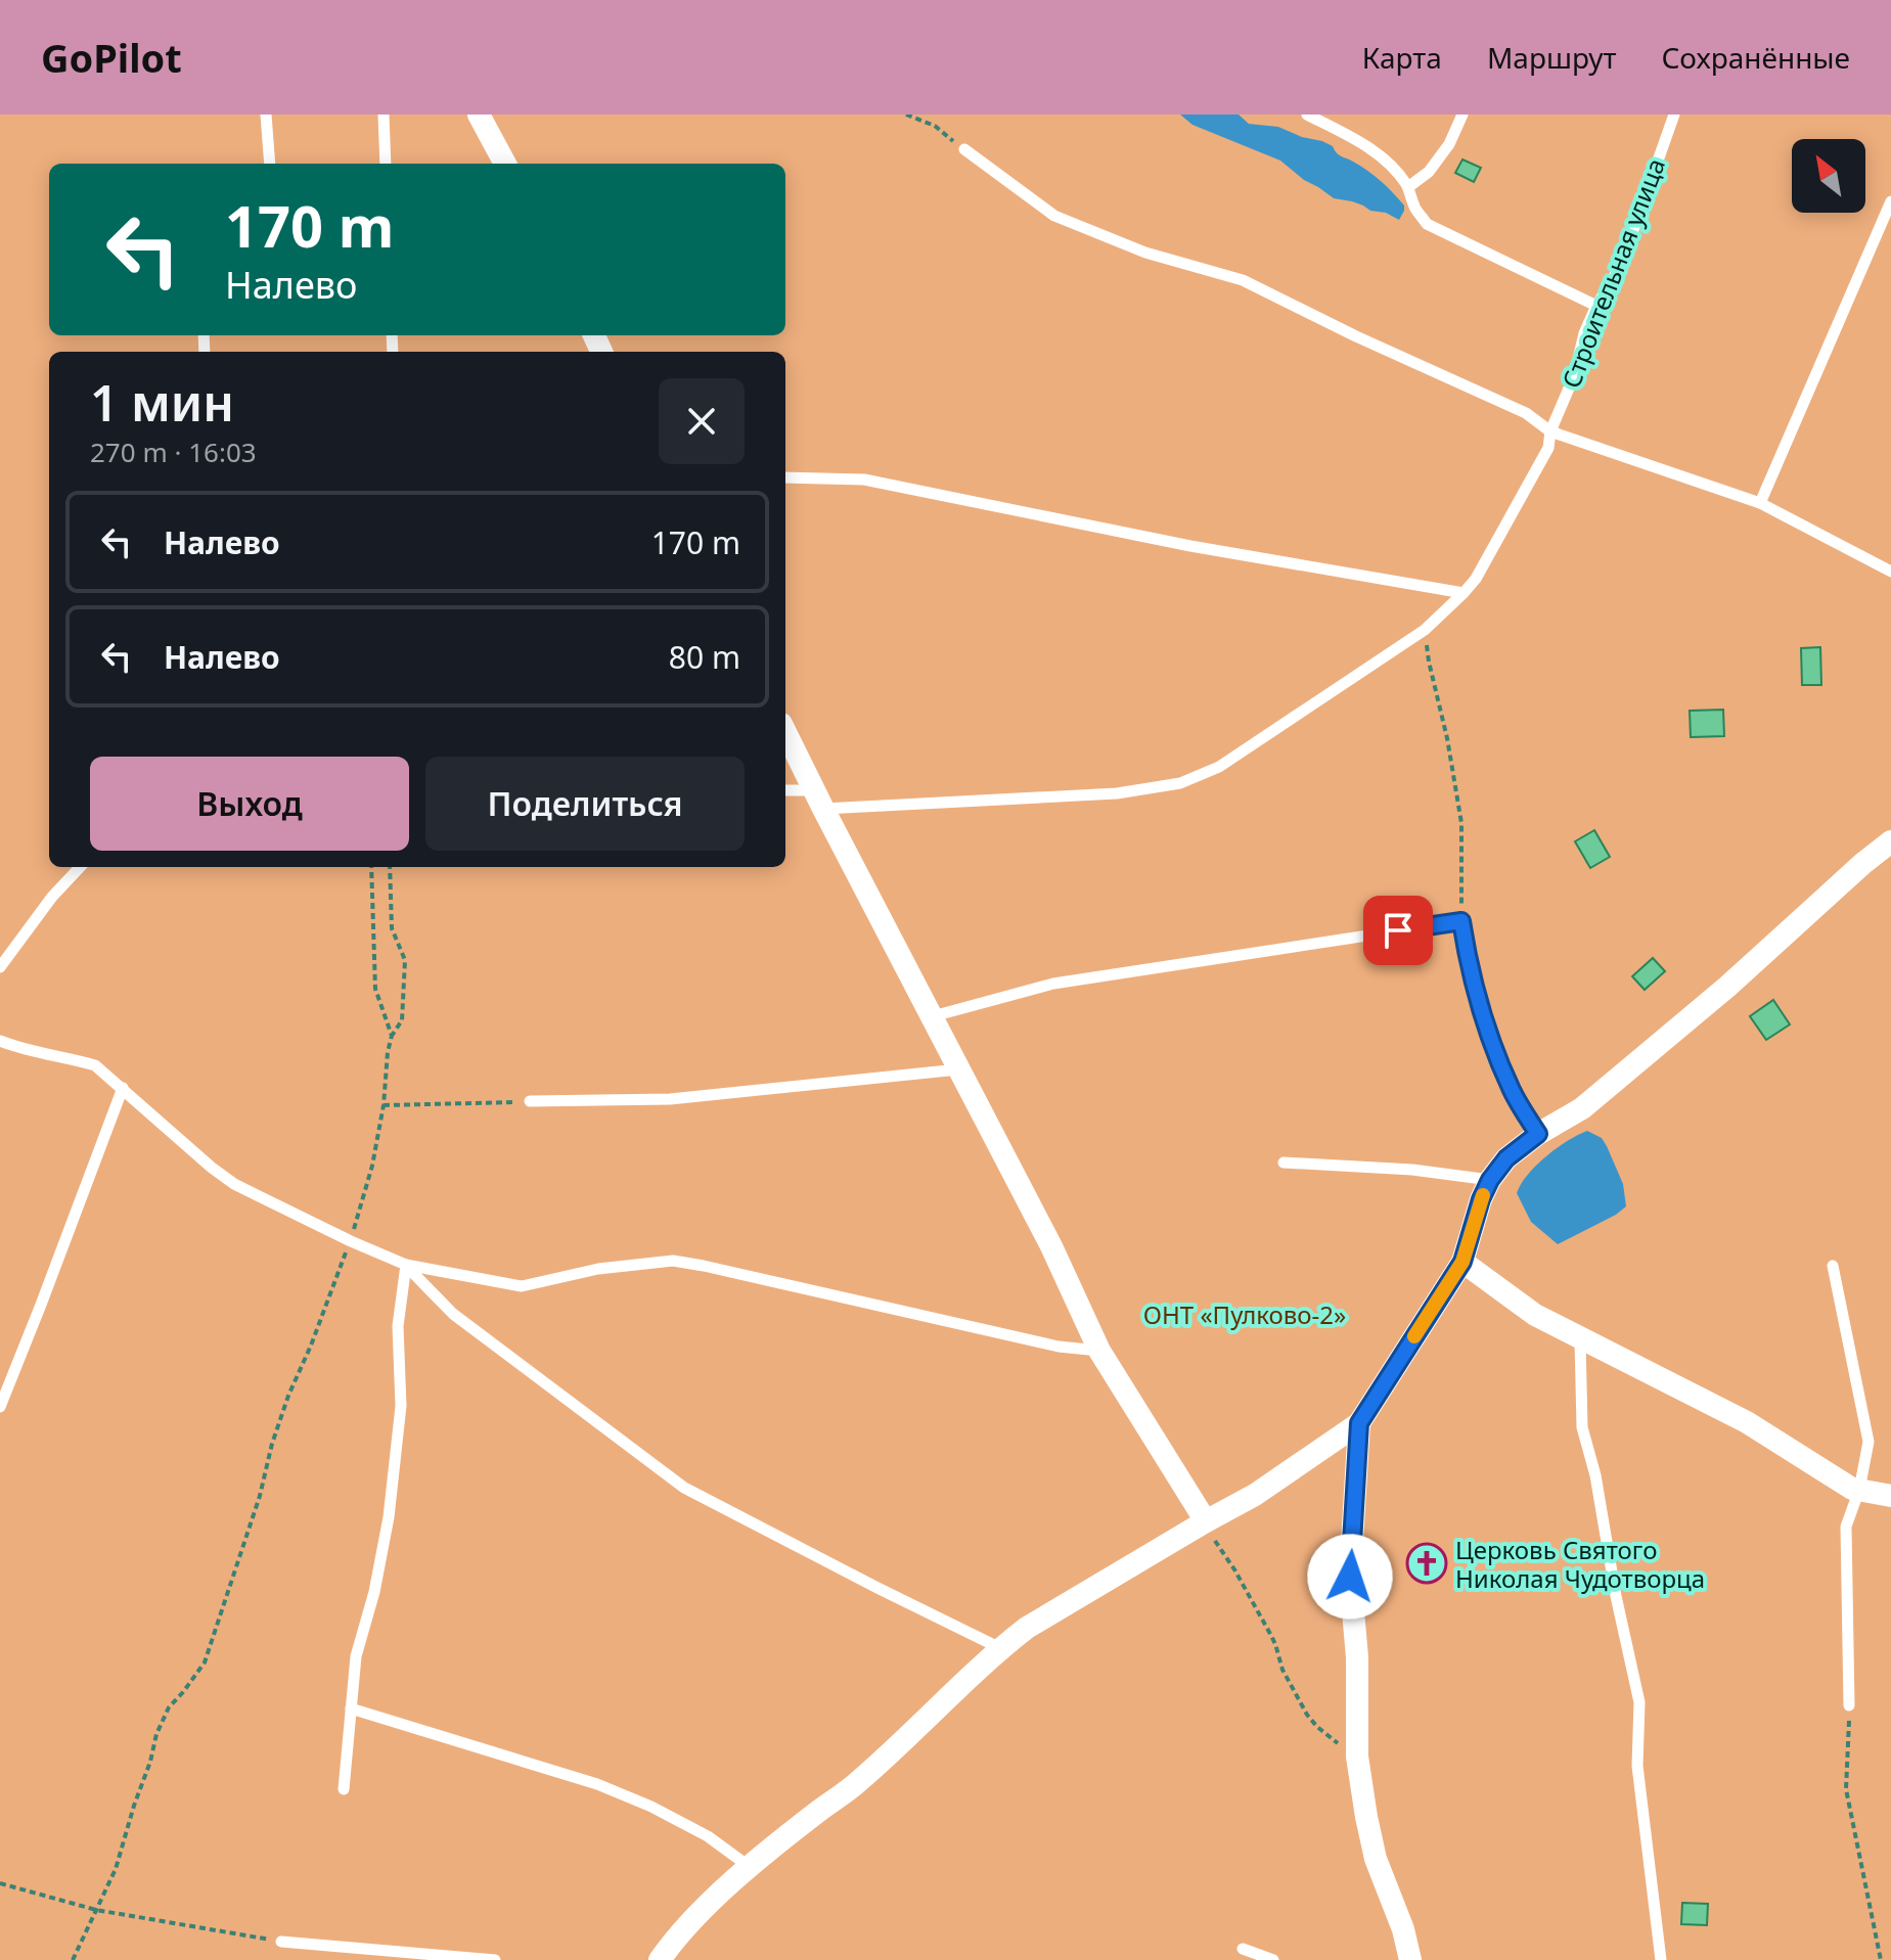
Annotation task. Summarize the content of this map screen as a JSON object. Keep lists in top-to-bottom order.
{
  "streets": {
    "lane": ["Строительная улица"]
  },
  "parks": ["ОНТ «Пулково-2»"],
  "places": {
    "church": ["Церковь Святого Николая Чудотворца"]
  },
  "north": "top left",
  "page": {
    "header": "GoPilot",
    "nav": ["Карта", "Маршрут", "Сохранённые"],
    "turn": ["170 m", "Налево"],
    "heading": ["1 мин", "270 m · 16:03"],
    "list": [
      {
        "name": "Налево",
        "value": "170 m"
      },
      {
        "name": "Налево",
        "value": "80 m"
      }
    ],
    "buttons": ["Выход", "Поделиться"]
  }
}
